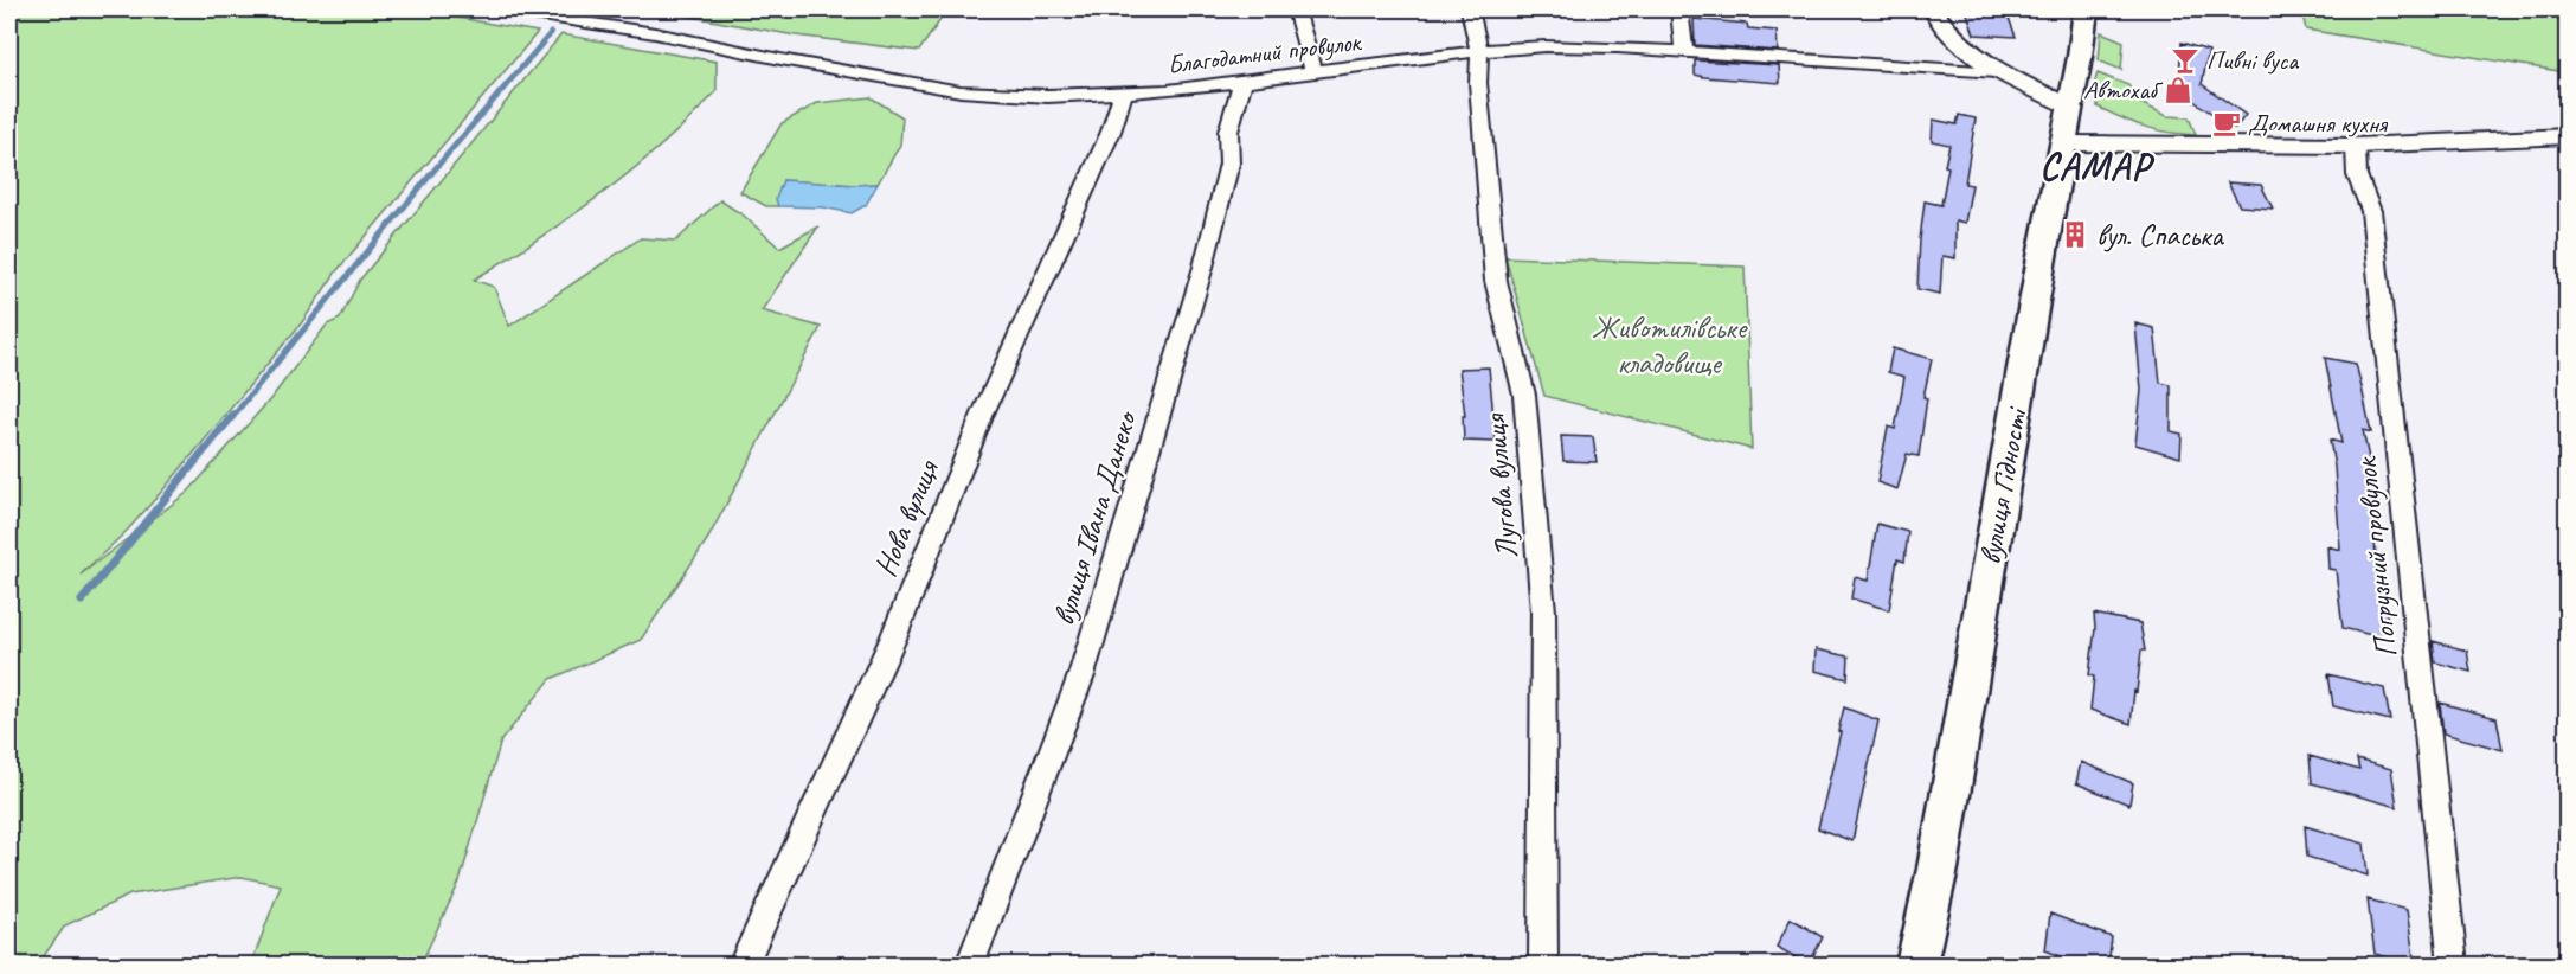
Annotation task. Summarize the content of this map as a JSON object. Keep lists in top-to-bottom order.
{
  "streets": {
    "main road": ["вулиця Гідності"],
    "street": [
      "Благодатний провулок",
      "Лугова вулиця",
      "Нова вулиця",
      "вулиця Івана Данеко",
      "Погрузний провулок"
    ]
  },
  "crossings": [
    ["Благодатний провулок", "Лугова вулиця"],
    ["Благодатний провулок", "Нова вулиця"],
    ["Благодатний провулок", "вулиця Івана Данеко"]
  ],
  "districts": ["САМАР"],
  "parks": ["Животилівське кладовище"],
  "places": {
    "bar": ["Пивні вуса"],
    "shop": ["Автохаб"],
    "cafe": ["Домашня кухня"],
    "building": ["вул. Спаська"]
  }
}
